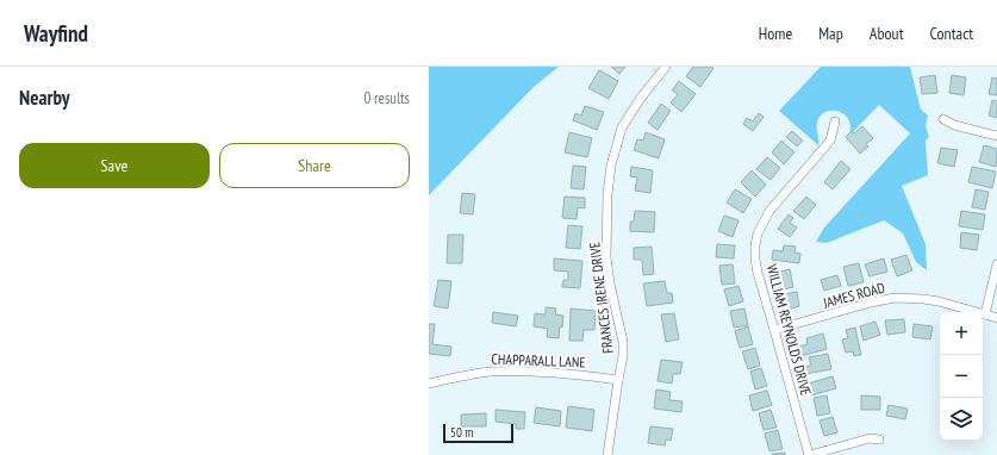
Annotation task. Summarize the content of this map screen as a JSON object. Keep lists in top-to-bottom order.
{
  "streets": {
    "street": [
      "JAMES ROAD",
      "FRANCES IRENE DRIVE",
      "WILLIAM REYNOLDS DRIVE",
      "CHAPPARALL LANE"
    ]
  },
  "crossings": [
    ["JAMES ROAD", "WILLIAM REYNOLDS DRIVE"],
    ["FRANCES IRENE DRIVE", "CHAPPARALL LANE"]
  ],
  "scale_bar": "50 m",
  "page": {
    "header": "Wayfind",
    "nav": [
      "Home",
      "Map",
      "About",
      "Contact"
    ],
    "heading": ["Nearby", "0 results"],
    "buttons": ["Save", "Share"],
    "map_buttons": ["+", "−"],
    "scale": "50 m"
  }
}
